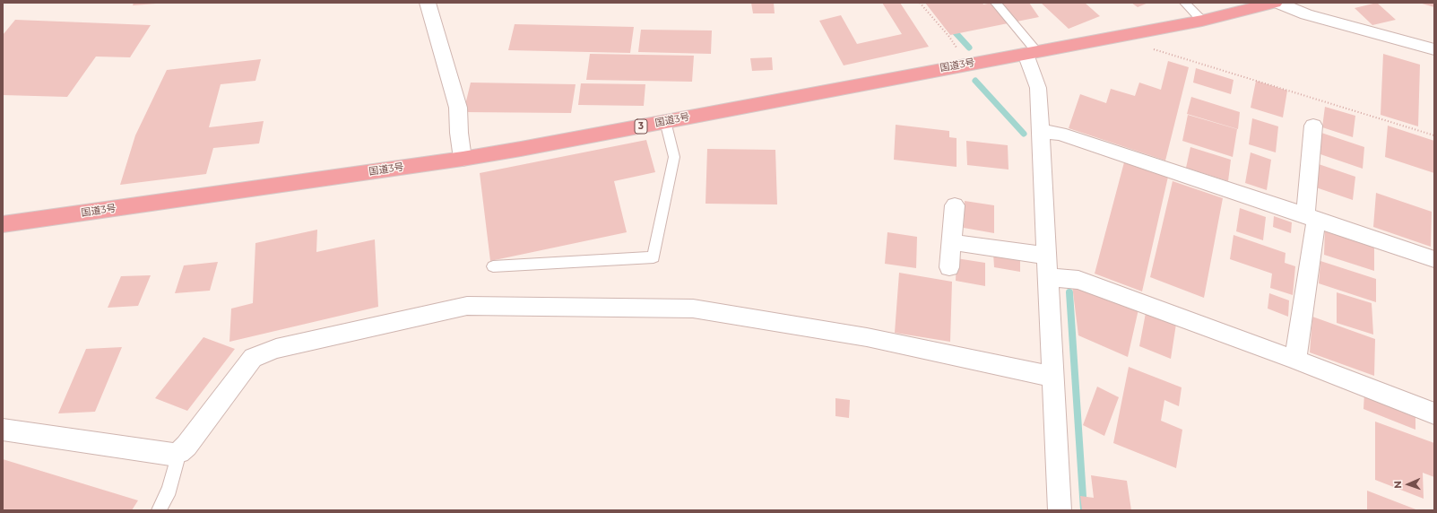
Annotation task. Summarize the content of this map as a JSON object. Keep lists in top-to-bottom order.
{
  "streets": {
    "highway": ["国道3号", "3"]
  },
  "north": "left"
}
